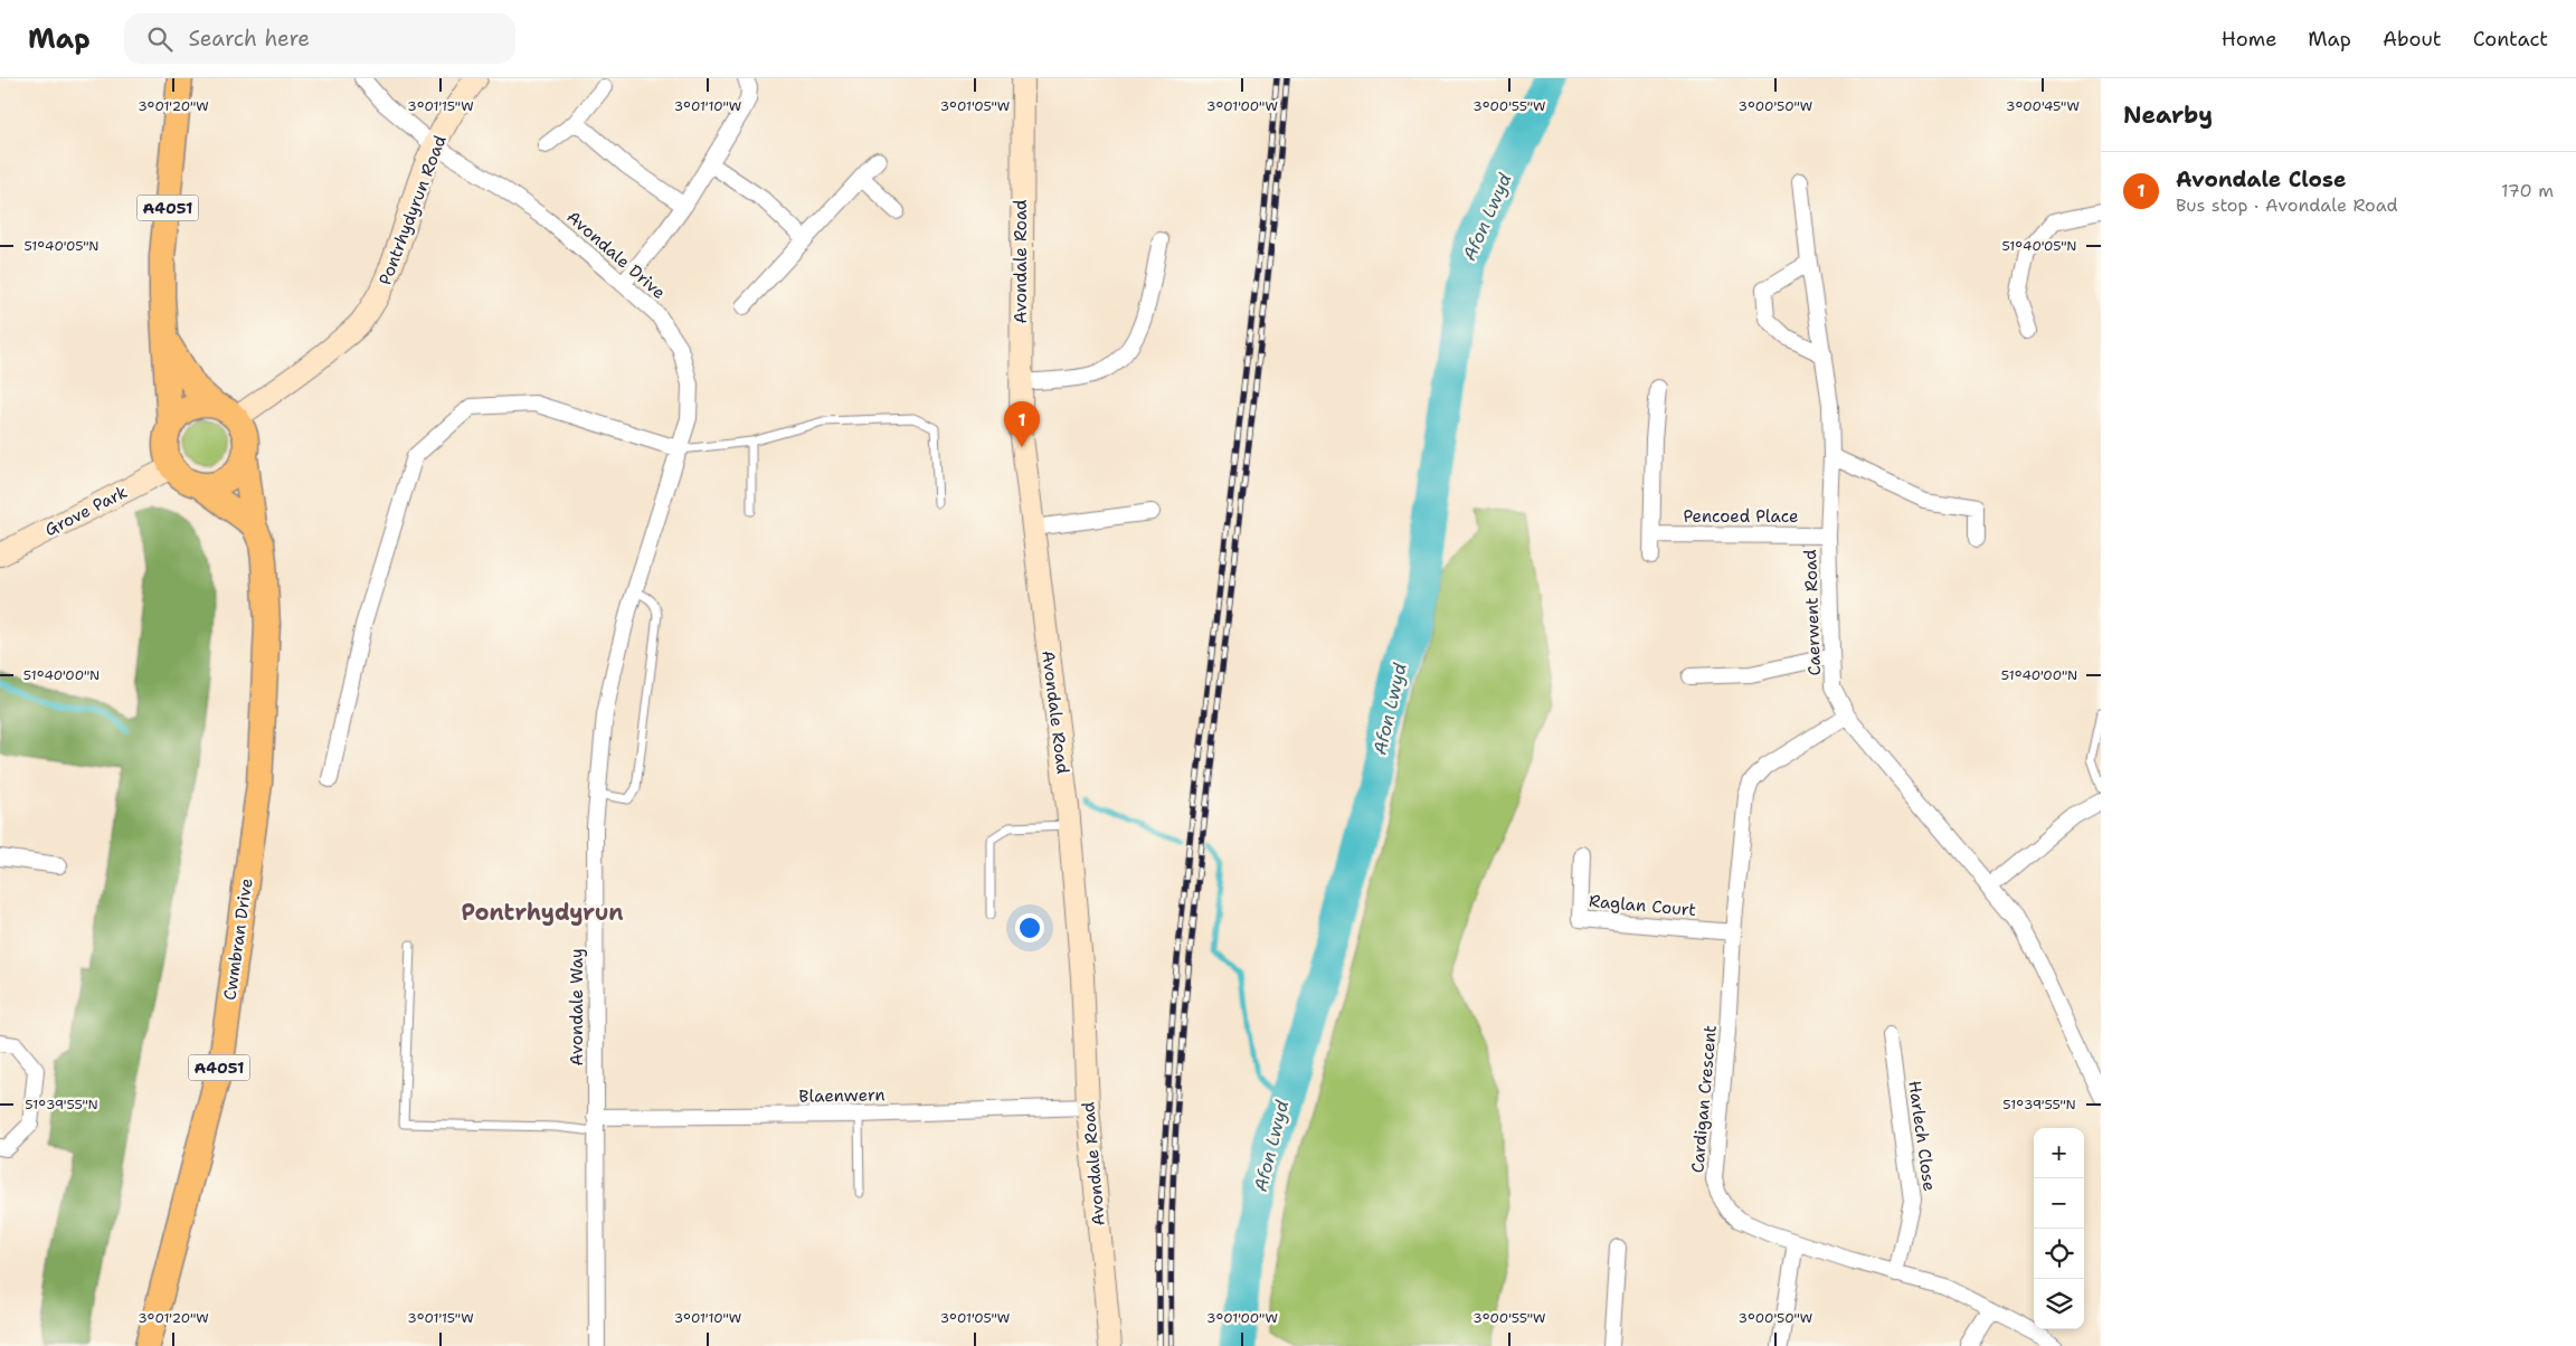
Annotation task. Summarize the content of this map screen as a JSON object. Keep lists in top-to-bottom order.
{
  "streets": {
    "main road": ["A4051", "Cwmbran Drive"],
    "street": [
      "Pontrhydyrun Road",
      "Avondale Drive",
      "Avondale Road",
      "Grove Park",
      "Pencoed Place",
      "Caerwent Road",
      "Raglan Court",
      "Avondale Way",
      "Blaenwern",
      "Cardigan Crescent",
      "Harlech Close"
    ]
  },
  "crossings": [
    ["A4051", "Pontrhydyrun Road"],
    ["A4051", "Grove Park"],
    ["A4051", "Cwmbran Drive"],
    ["Pontrhydyrun Road", "Avondale Drive"],
    ["Pontrhydyrun Road", "Grove Park"],
    ["Avondale Drive", "Avondale Way"],
    ["Avondale Road", "Blaenwern"],
    ["Pencoed Place", "Caerwent Road"],
    ["Caerwent Road", "Cardigan Crescent"],
    ["Raglan Court", "Cardigan Crescent"],
    ["Avondale Way", "Blaenwern"],
    ["Cardigan Crescent", "Harlech Close"]
  ],
  "districts": ["Pontrhydyrun"],
  "water": ["Afon Lwyd"],
  "page": {
    "header": "Map",
    "search": "Search here",
    "nav": [
      "Home",
      "Map",
      "About",
      "Contact"
    ],
    "heading": "Nearby",
    "list": [
      {
        "mark": "1",
        "name": "Avondale Close",
        "note": "Bus stop · Avondale Road",
        "value": "170 m"
      }
    ],
    "pins": "1",
    "map_buttons": ["+", "−"]
  },
  "coordinates": [
    "3°01'20\"W",
    "3°01'15\"W",
    "3°01'10\"W",
    "3°01'05\"W",
    "3°01'00\"W",
    "3°00'55\"W",
    "3°00'50\"W",
    "3°00'45\"W",
    "51°40'05\"N",
    "51°40'00\"N",
    "51°39'55\"N"
  ]
}
